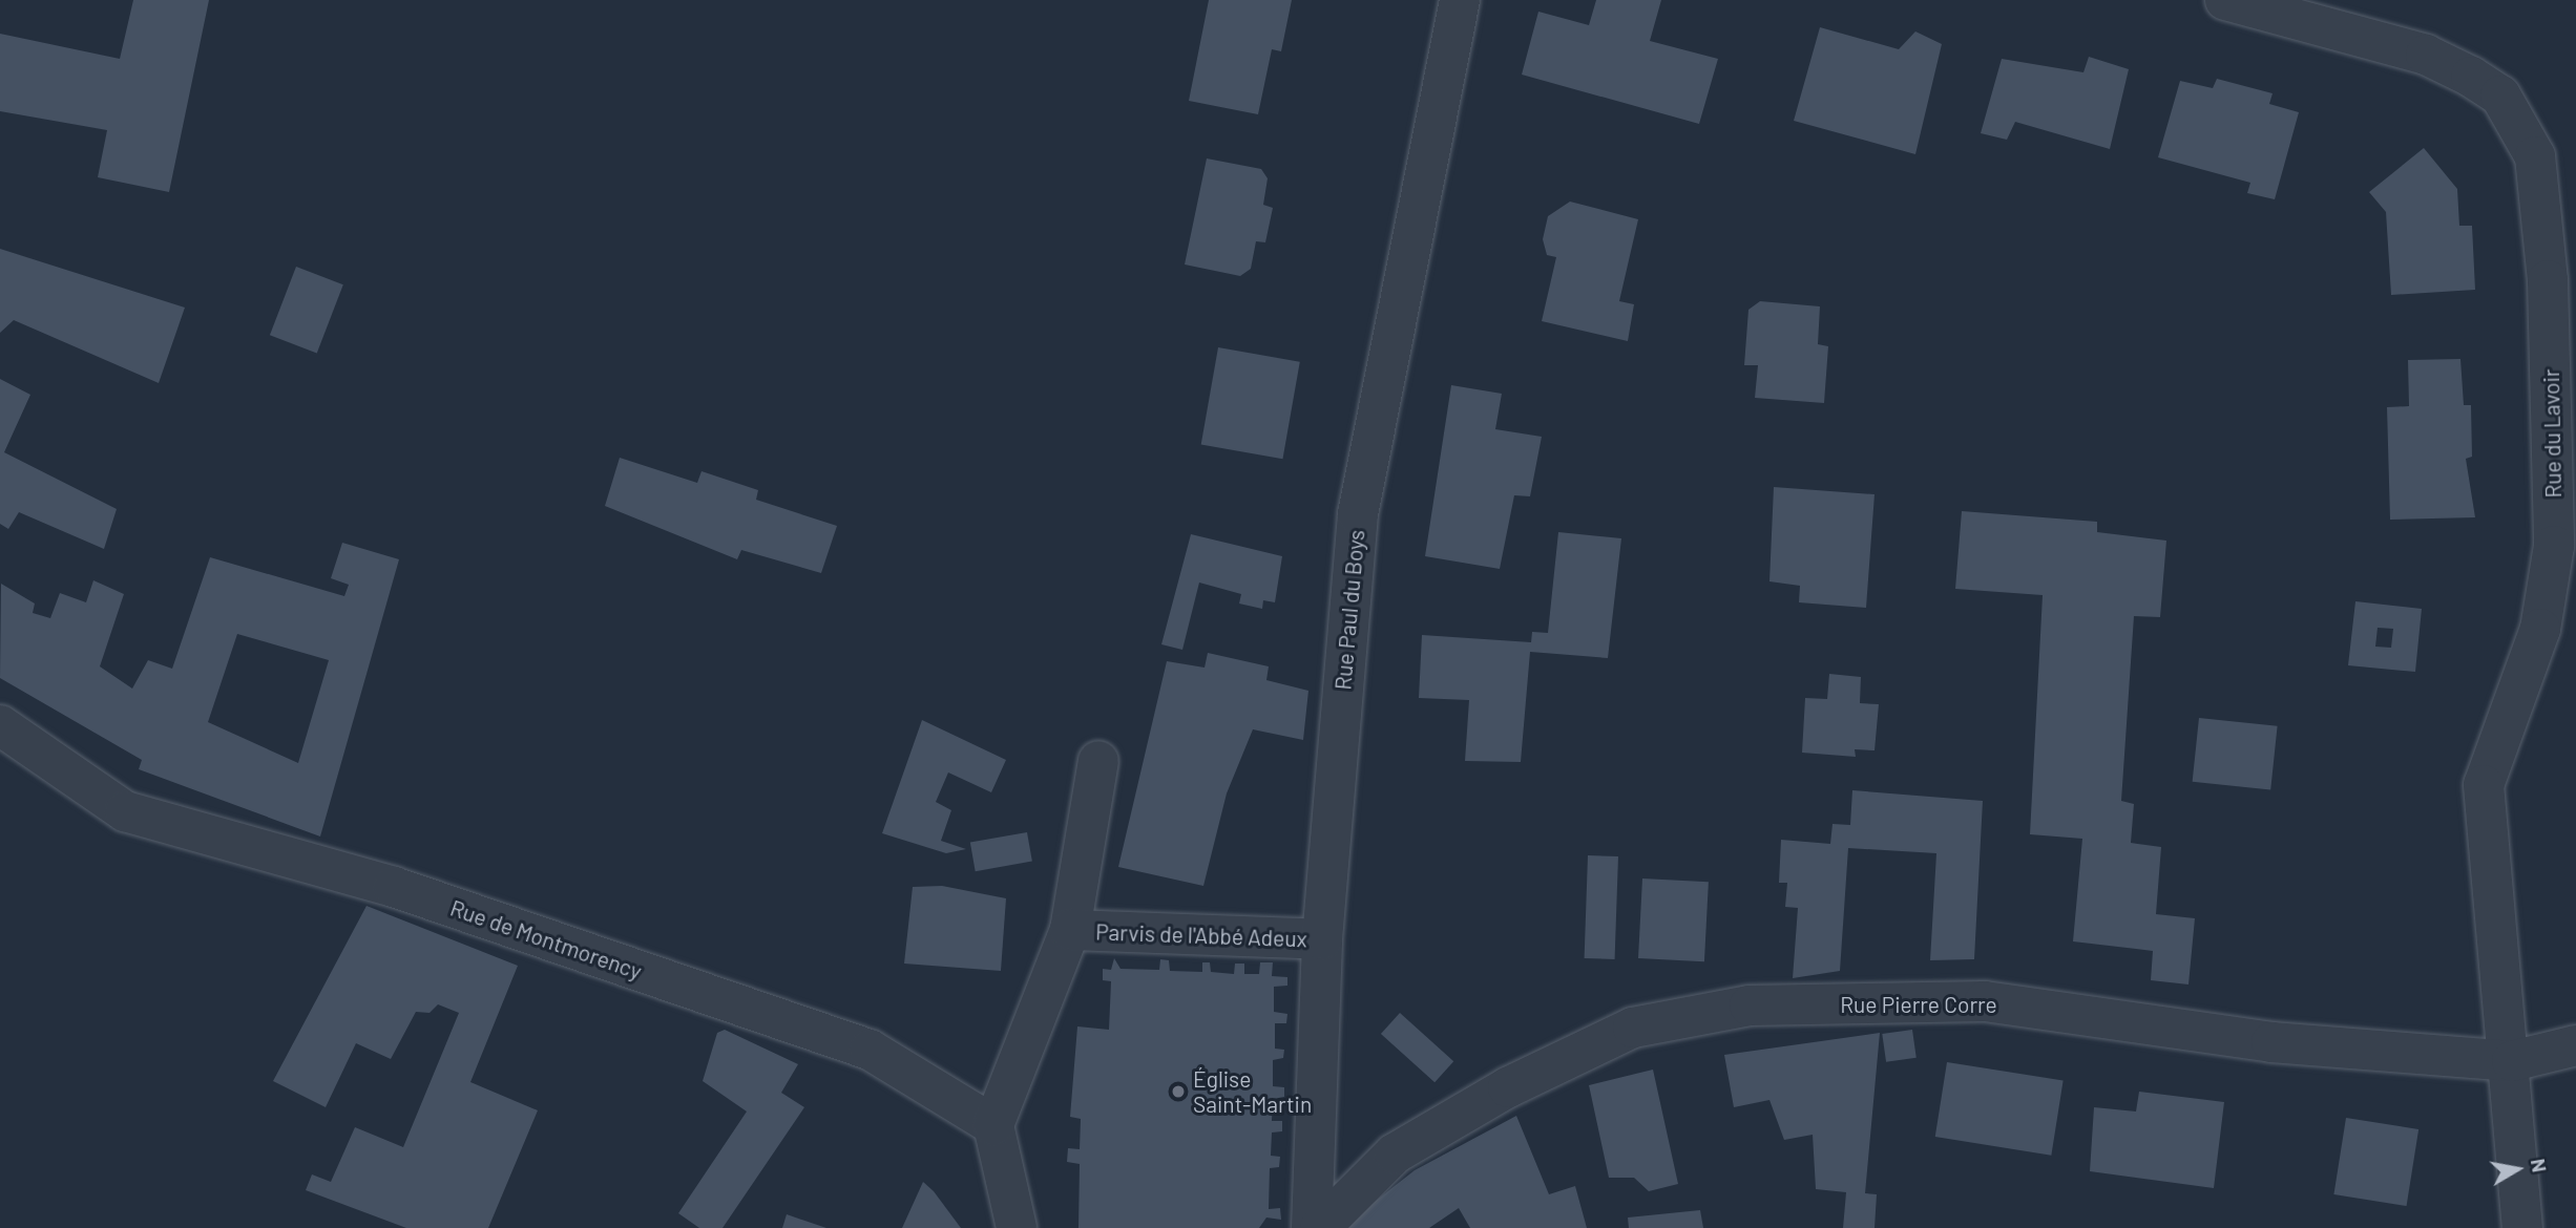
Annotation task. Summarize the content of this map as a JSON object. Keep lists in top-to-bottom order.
{
  "streets": {
    "street": [
      "Rue du Lavoir",
      "Rue Paul du Boys",
      "Parvis de l'Abbé Adeux",
      "Rue de Montmorency",
      "Rue Pierre Corre"
    ]
  },
  "crossings": [
    ["Rue du Lavoir", "Rue Pierre Corre"],
    ["Rue Paul du Boys", "Parvis de l'Abbé Adeux"],
    ["Parvis de l'Abbé Adeux", "Rue de Montmorency"]
  ],
  "places": ["Église Saint-Martin"],
  "north": "right"
}
